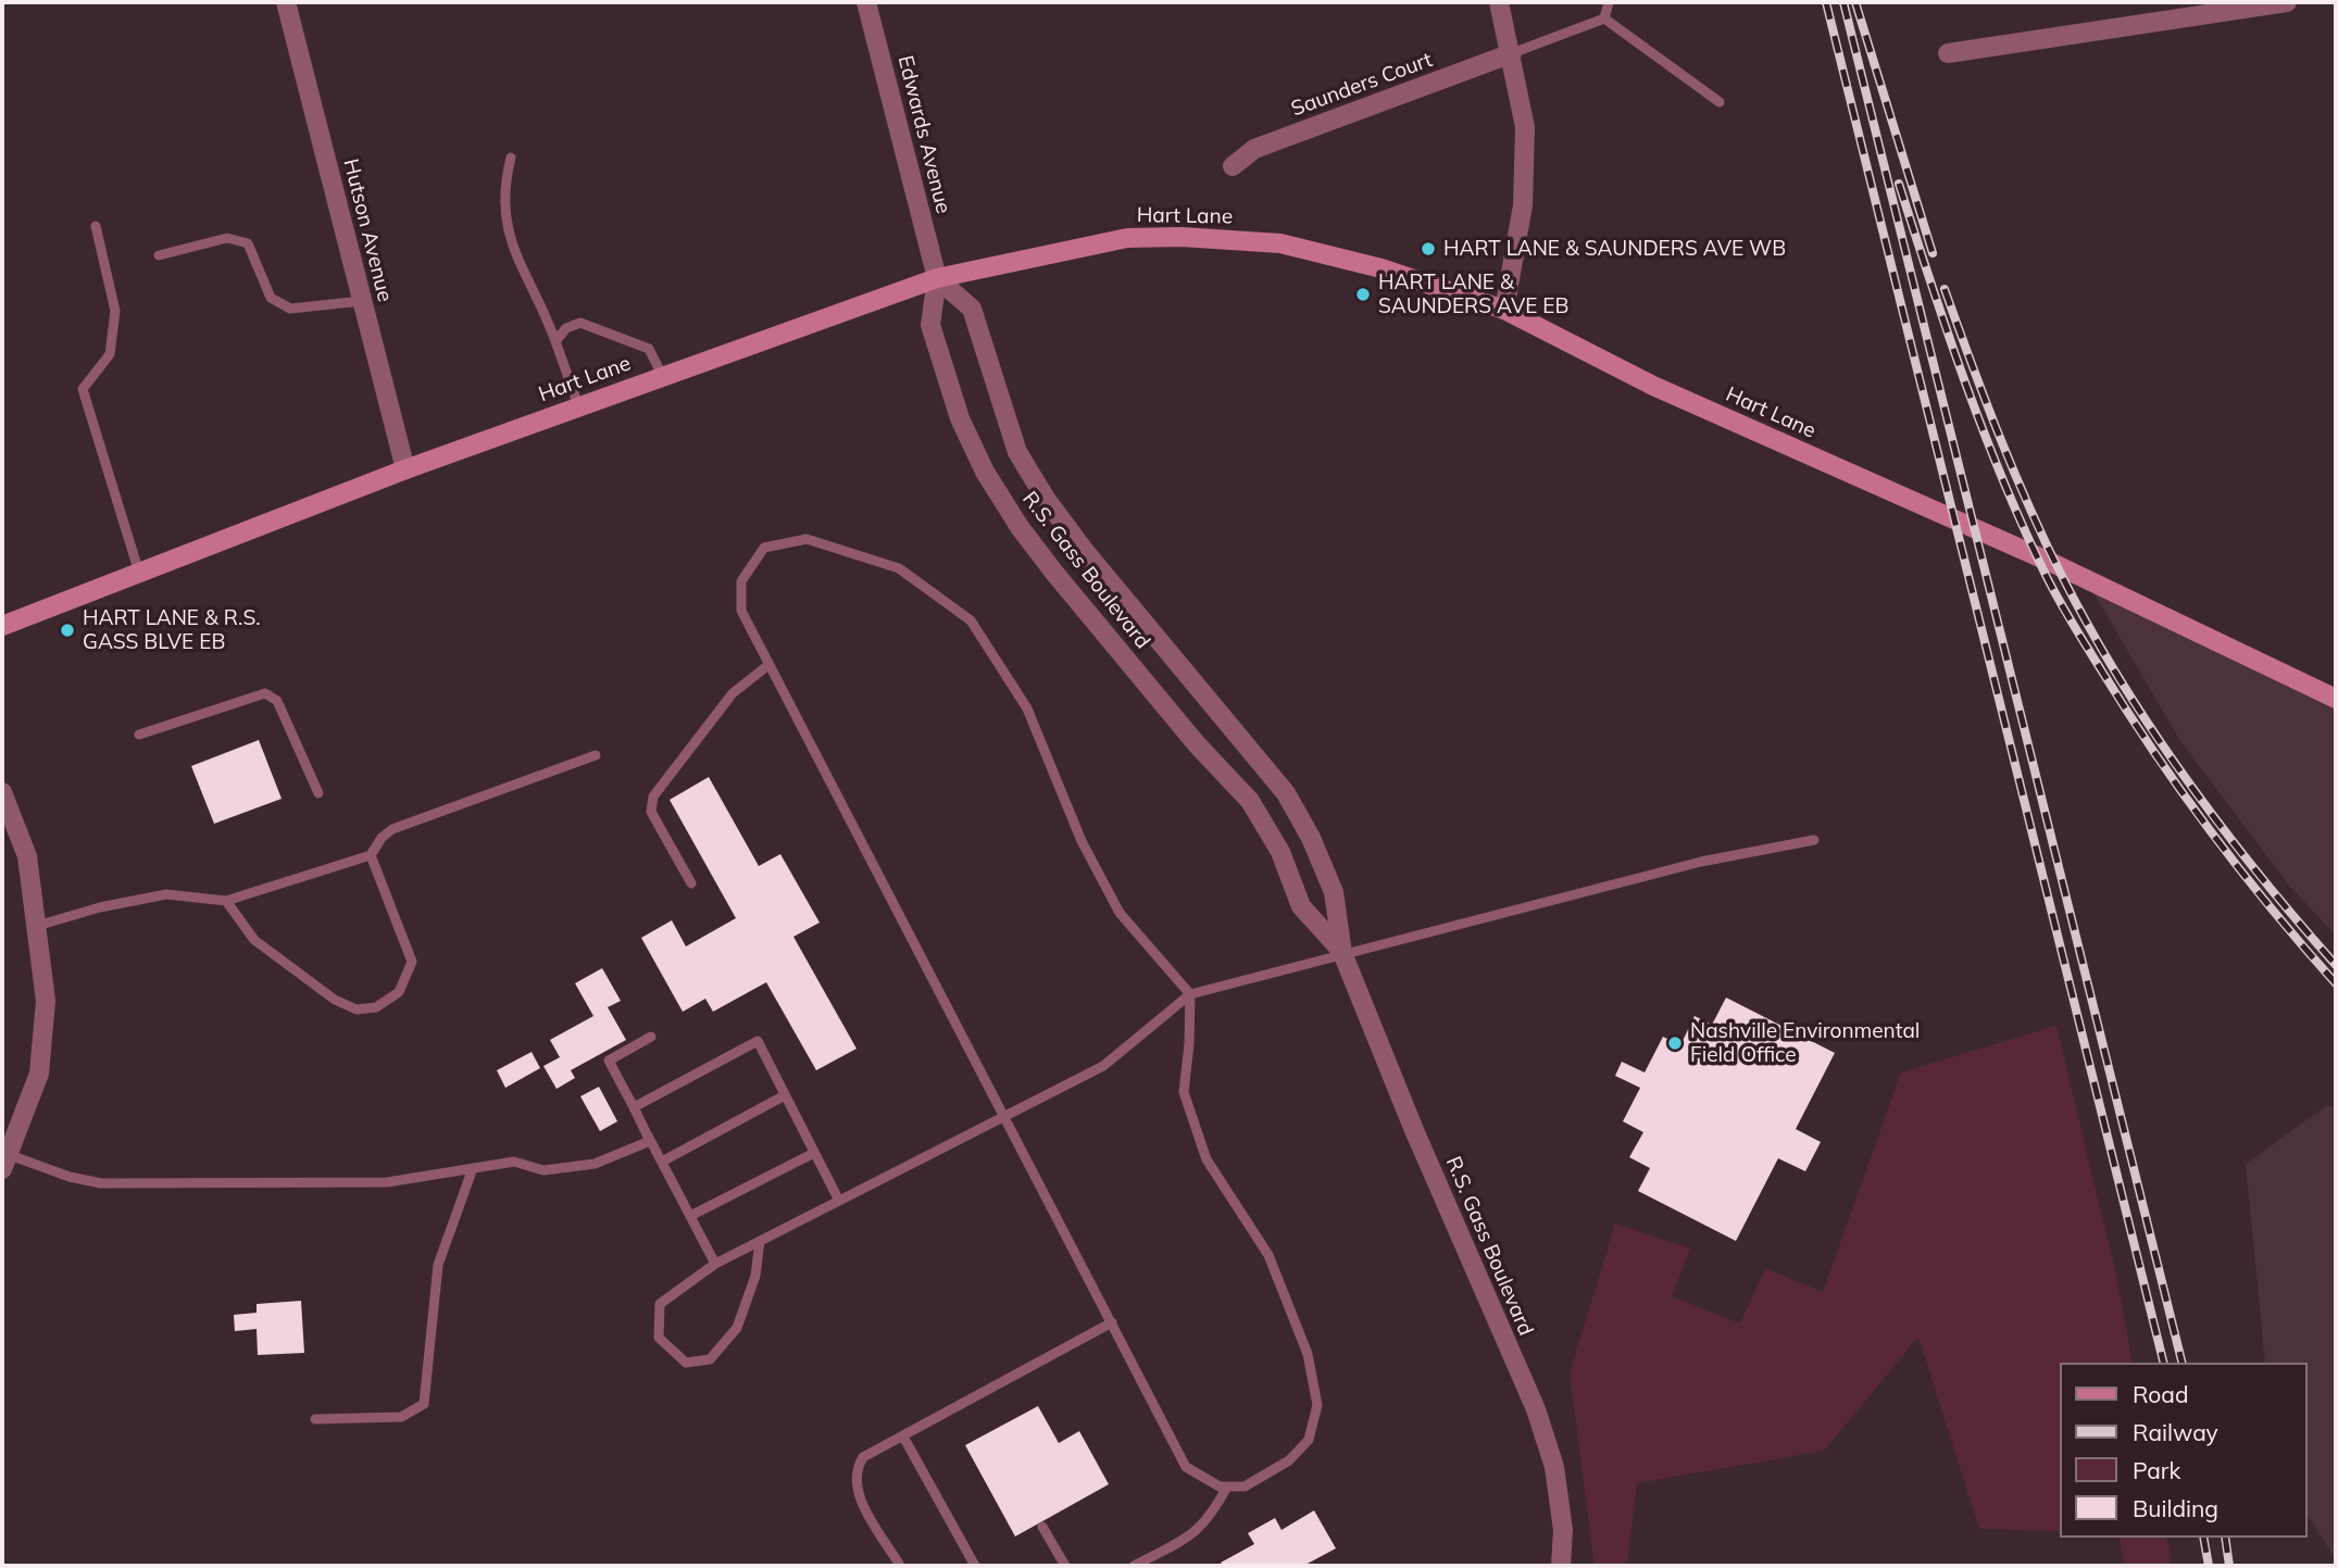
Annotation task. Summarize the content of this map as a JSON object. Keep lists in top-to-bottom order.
{
  "streets": {
    "main road": ["Hart Lane"],
    "street": [
      "Saunders Court",
      "Edwards Avenue",
      "Hutson Avenue",
      "R.S. Gass Boulevard"
    ]
  },
  "crossings": [
    ["Edwards Avenue", "Hart Lane"],
    ["Edwards Avenue", "R.S. Gass Boulevard"],
    ["Hart Lane", "Hutson Avenue"],
    ["Hart Lane", "R.S. Gass Boulevard"]
  ],
  "places": [
    "HART LANE & SAUNDERS AVE WB",
    "HART LANE & SAUNDERS AVE EB",
    "HART LANE & R.S. GASS BLVE EB",
    "Nashville Environmental Field Office"
  ],
  "legend": [
    "Road",
    "Railway",
    "Park",
    "Building"
  ]
}
